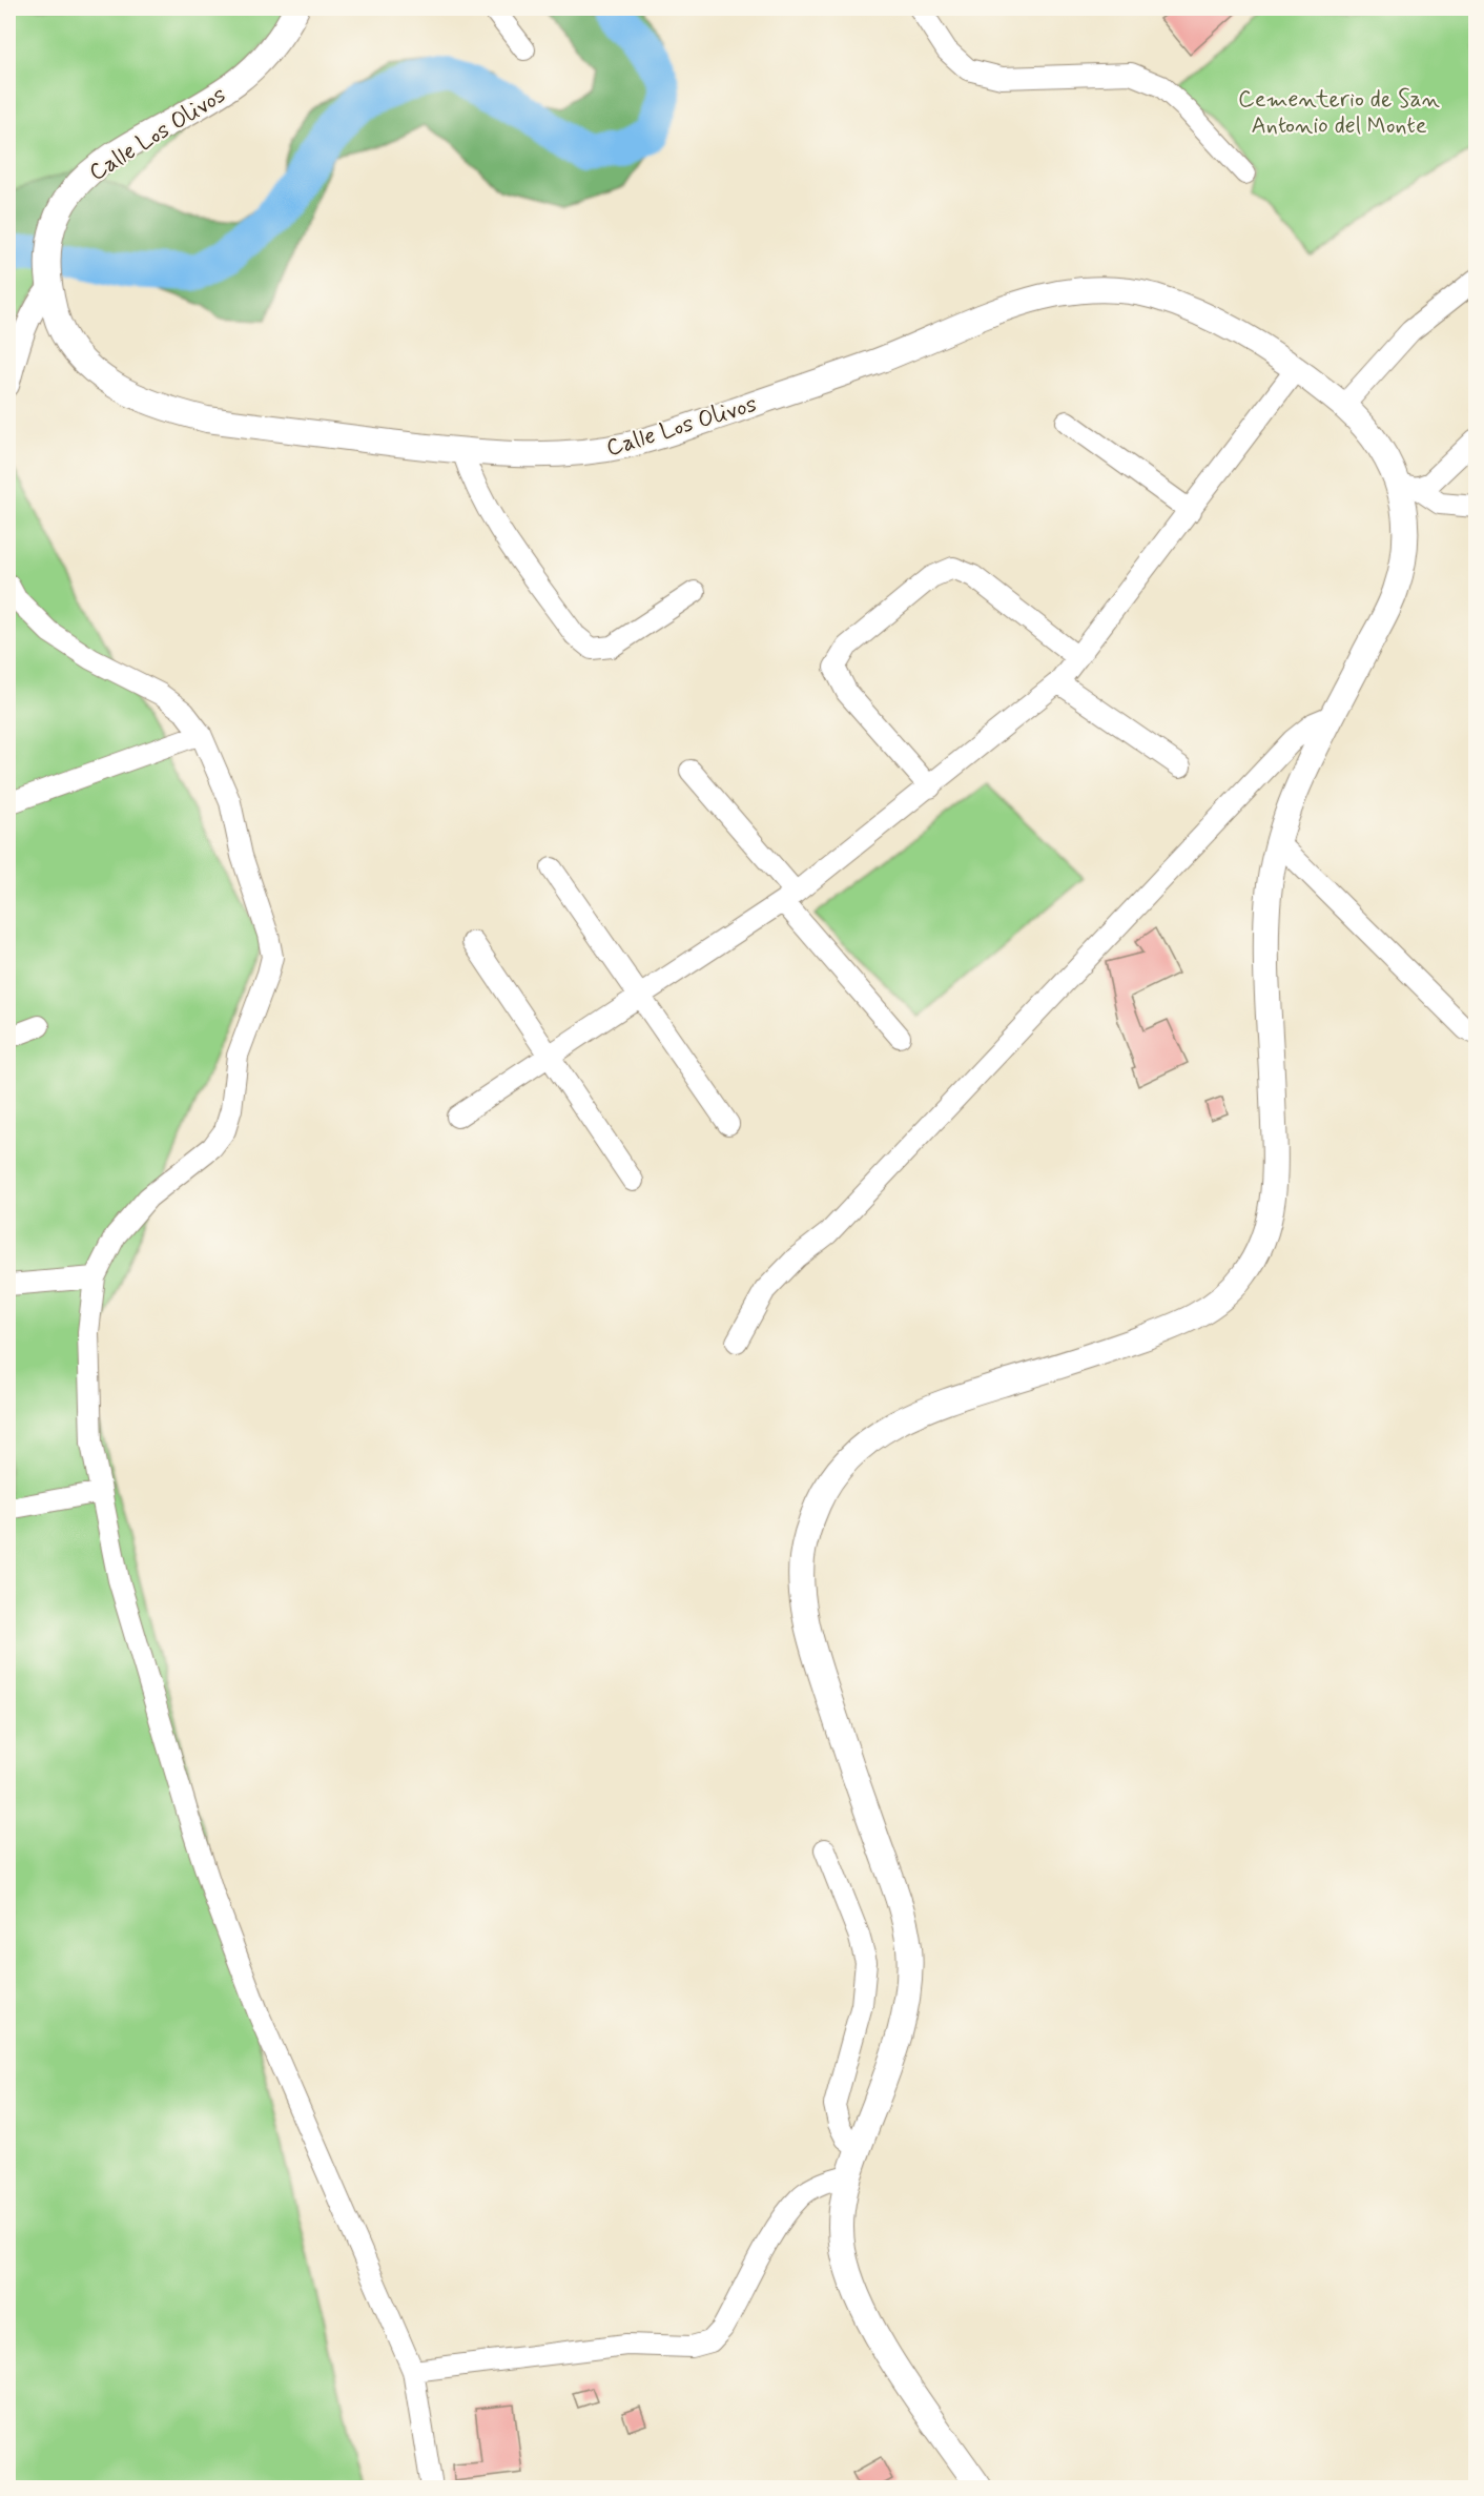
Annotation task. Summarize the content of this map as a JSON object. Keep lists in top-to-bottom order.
{
  "streets": {
    "street": ["Calle Los Olivos"]
  },
  "parks": ["Cementerio de San Antonio del Monte"]
}
